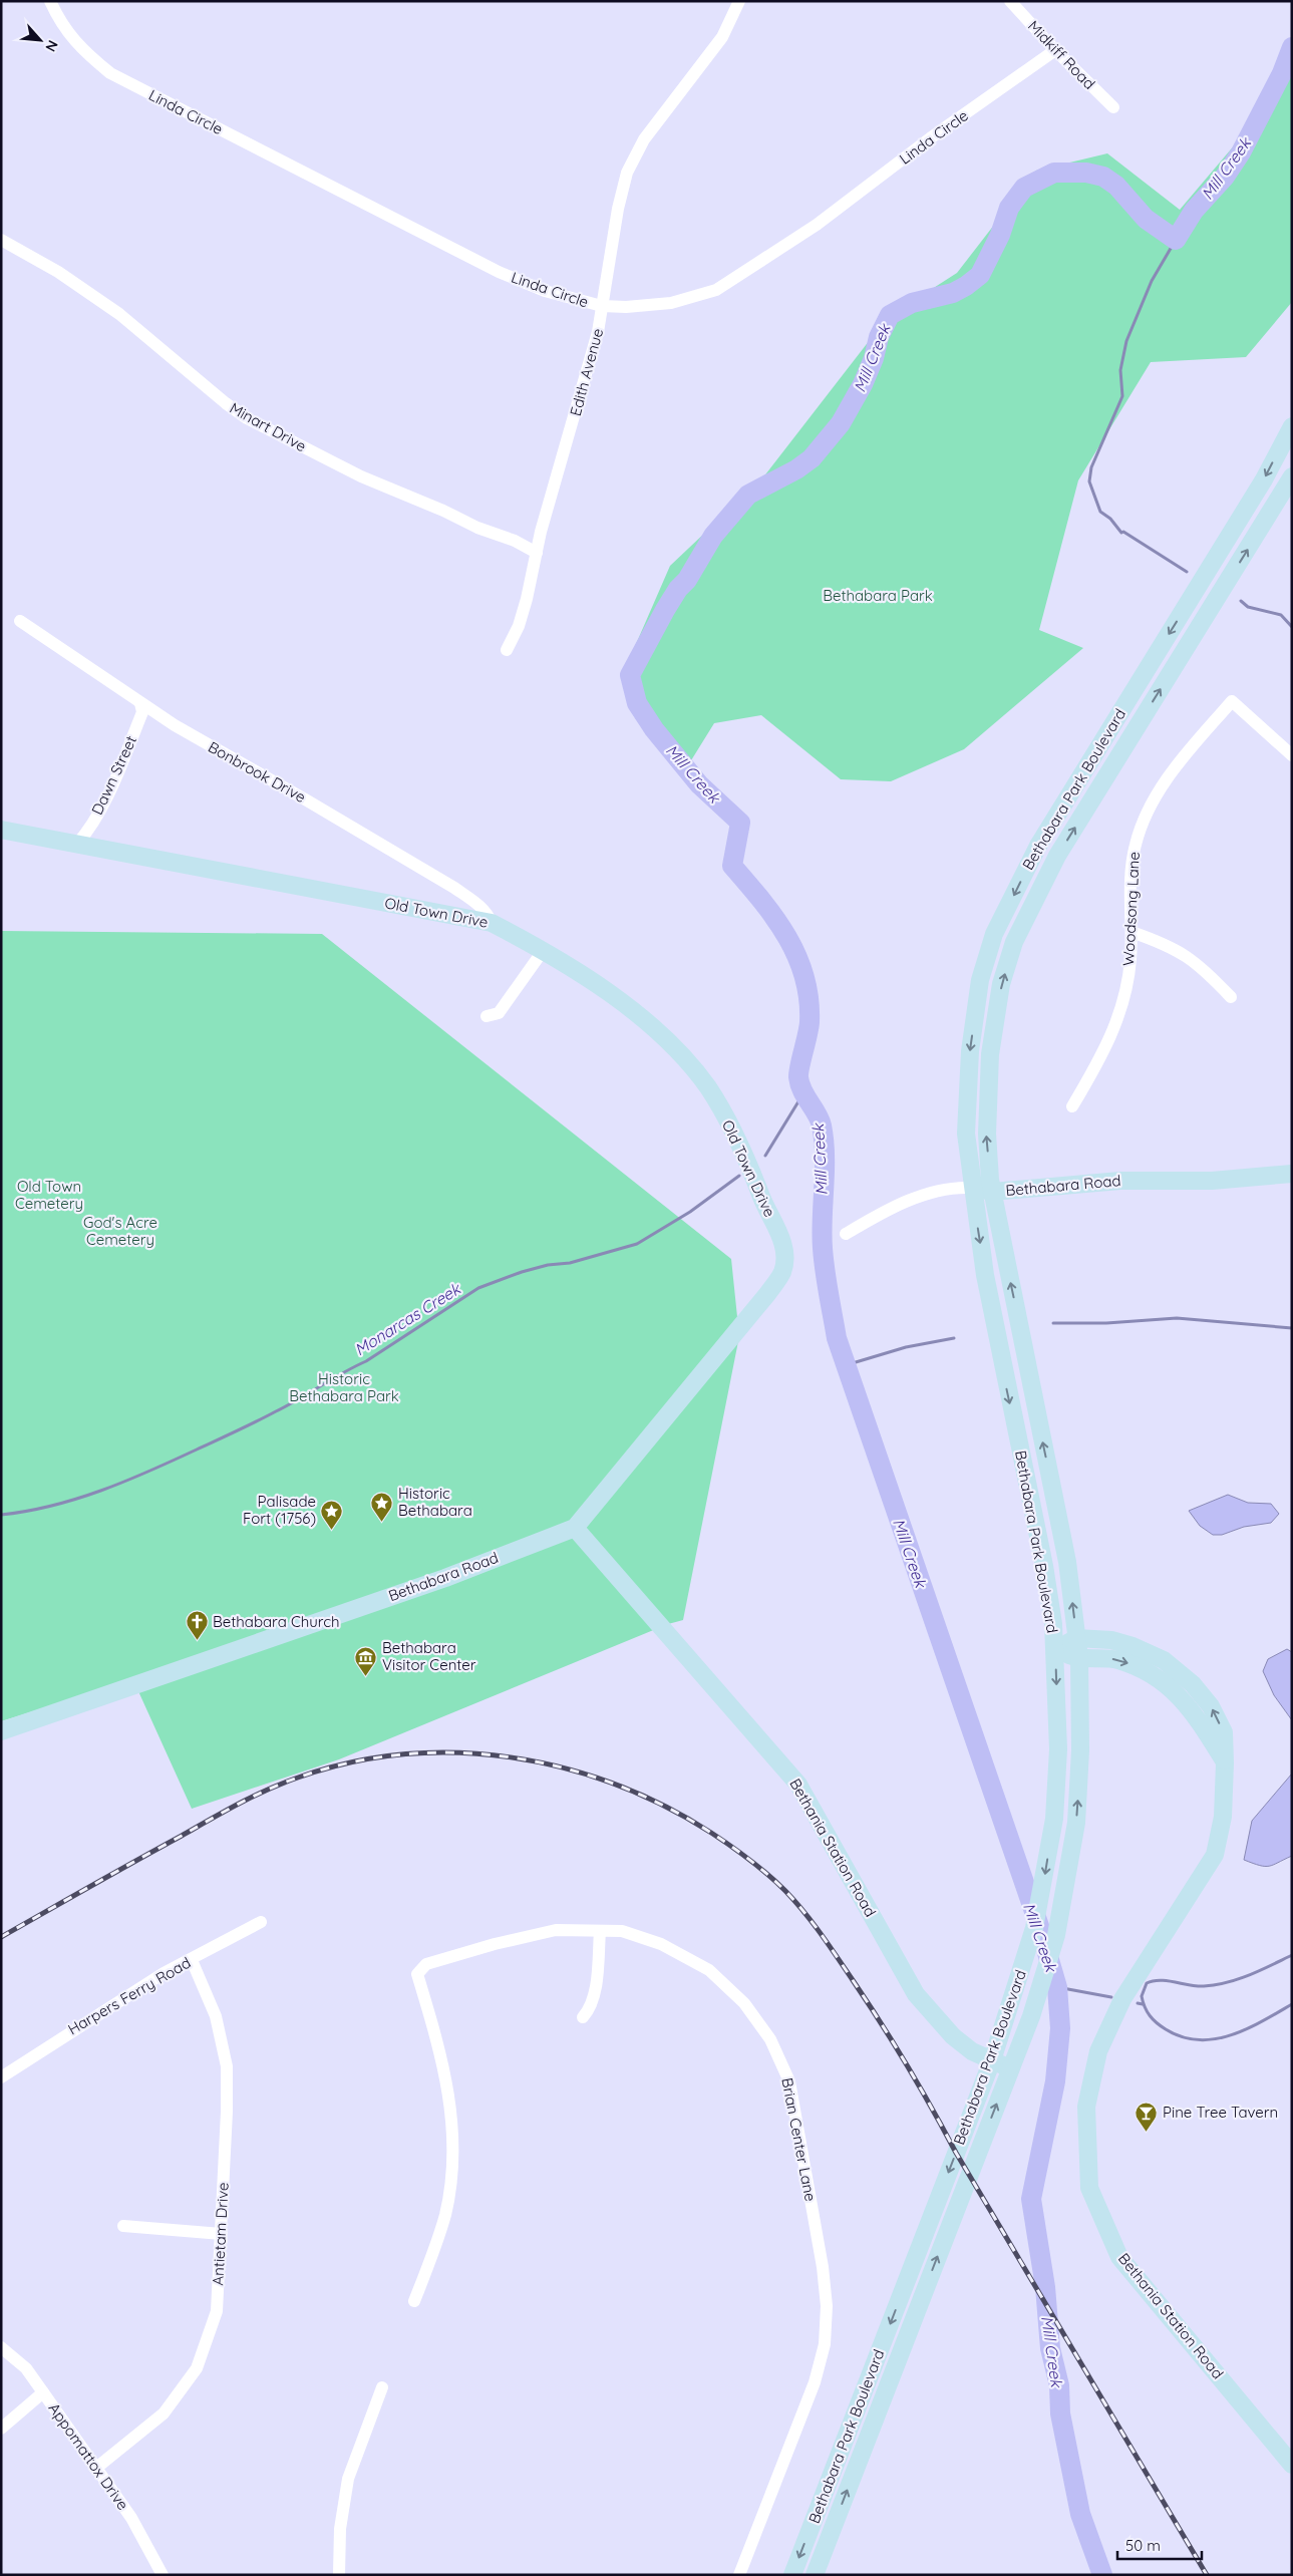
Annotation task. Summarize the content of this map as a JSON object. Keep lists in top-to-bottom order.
{
  "streets": {
    "street": [
      "Midkiff Road",
      "Linda Circle",
      "Edith Avenue",
      "Minart Drive",
      "Bonbrook Drive",
      "Dawn Street",
      "Bethabara Park Boulevard",
      "Woodsong Lane",
      "Old Town Drive",
      "Bethabara Road",
      "Bethania Station Road",
      "Harpers Ferry Road",
      "Brian Center Lane",
      "Antietam Drive",
      "Appomattox Drive"
    ]
  },
  "crossings": [
    ["Midkiff Road", "Linda Circle"],
    ["Linda Circle", "Edith Avenue"],
    ["Edith Avenue", "Minart Drive"],
    ["Bonbrook Drive", "Dawn Street"],
    ["Bonbrook Drive", "Old Town Drive"],
    ["Dawn Street", "Old Town Drive"],
    ["Bethabara Park Boulevard", "Bethabara Road"],
    ["Bethabara Park Boulevard", "Bethania Station Road"],
    ["Old Town Drive", "Bethabara Road"],
    ["Bethabara Road", "Bethania Station Road"],
    ["Harpers Ferry Road", "Antietam Drive"],
    ["Antietam Drive", "Appomattox Drive"]
  ],
  "water": ["Mill Creek", "Monarcas Creek"],
  "parks": [
    "Bethabara Park",
    "Old Town Cemetery",
    "God's Acre Cemetery",
    "Historic Bethabara Park"
  ],
  "places": {
    "place": ["Historic Bethabara", "Palisade Fort (1756)"],
    "church": ["Bethabara Church"],
    "museum": ["Bethabara Visitor Center"],
    "bar": ["Pine Tree Tavern"]
  },
  "scale_bar": "50 m",
  "north": "bottom right"
}
